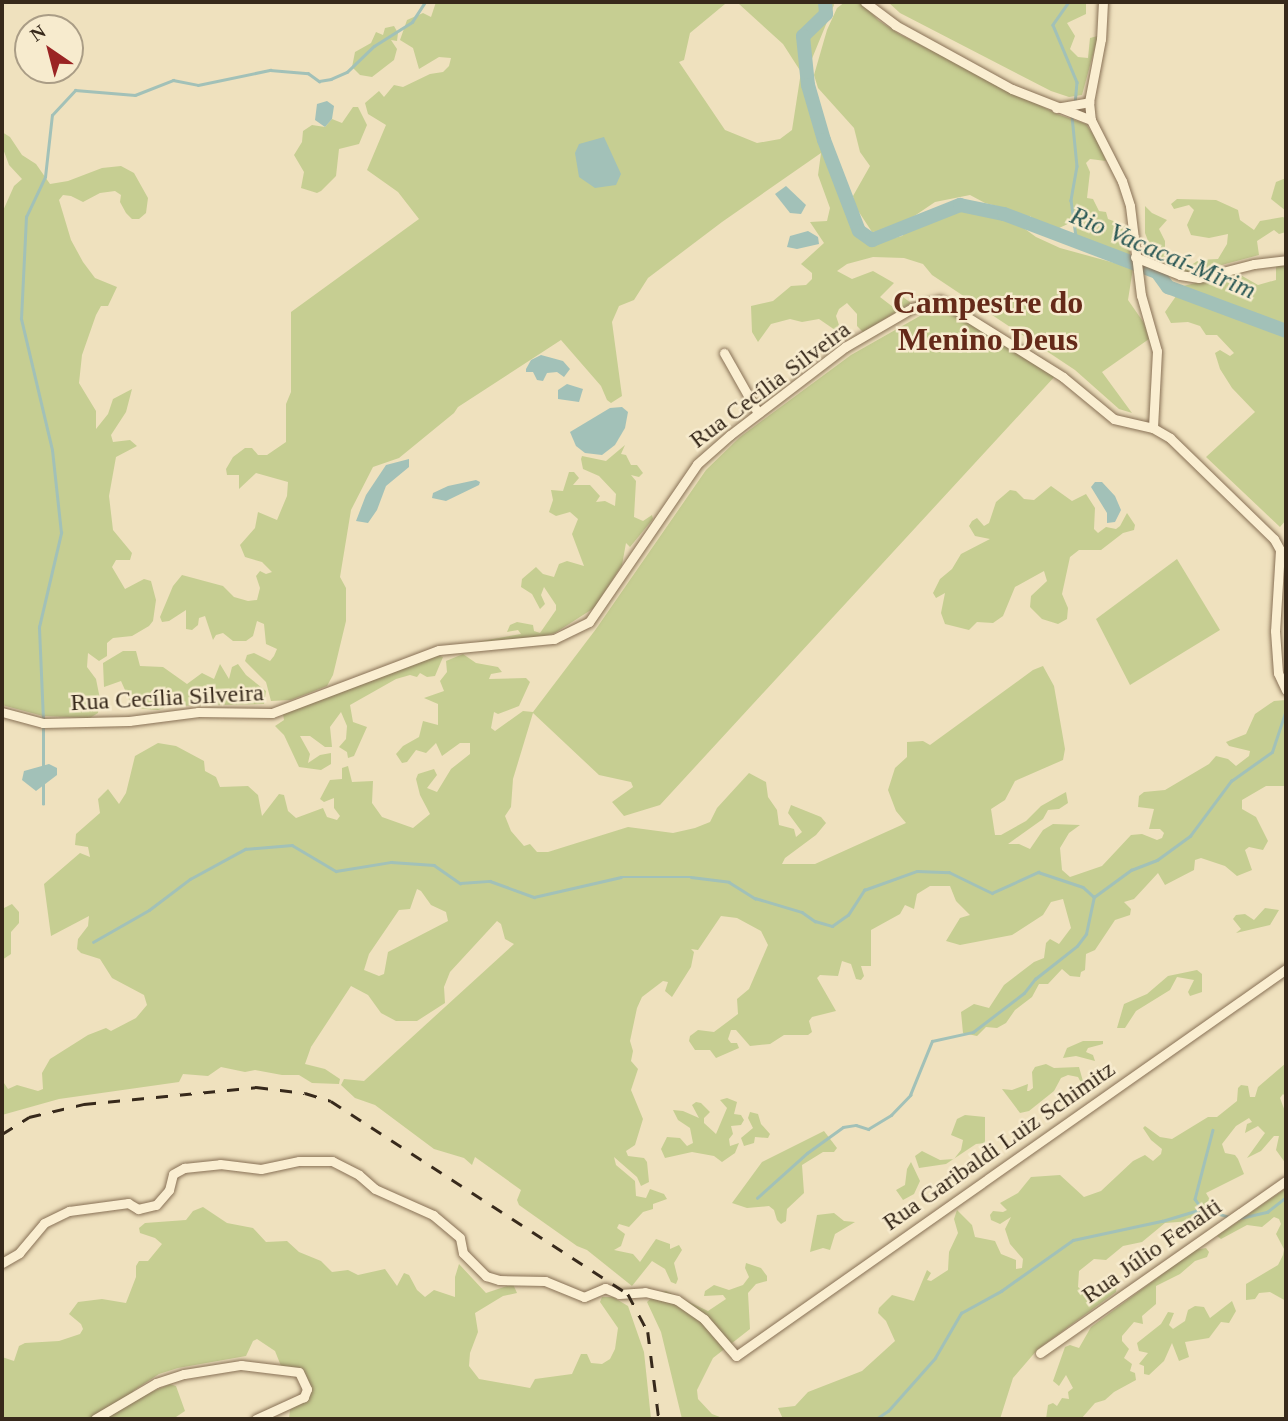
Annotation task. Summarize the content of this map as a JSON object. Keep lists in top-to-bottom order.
{
  "streets": {
    "street": ["Rua Cecília Silveira", "Rua Garibaldi Luiz Schimitz", "Rua Júlio Fenalti"]
  },
  "districts": ["Campestre do Menino Deus"],
  "water": ["Rio Vacacaí-Mirim"],
  "north": "top left"
}
